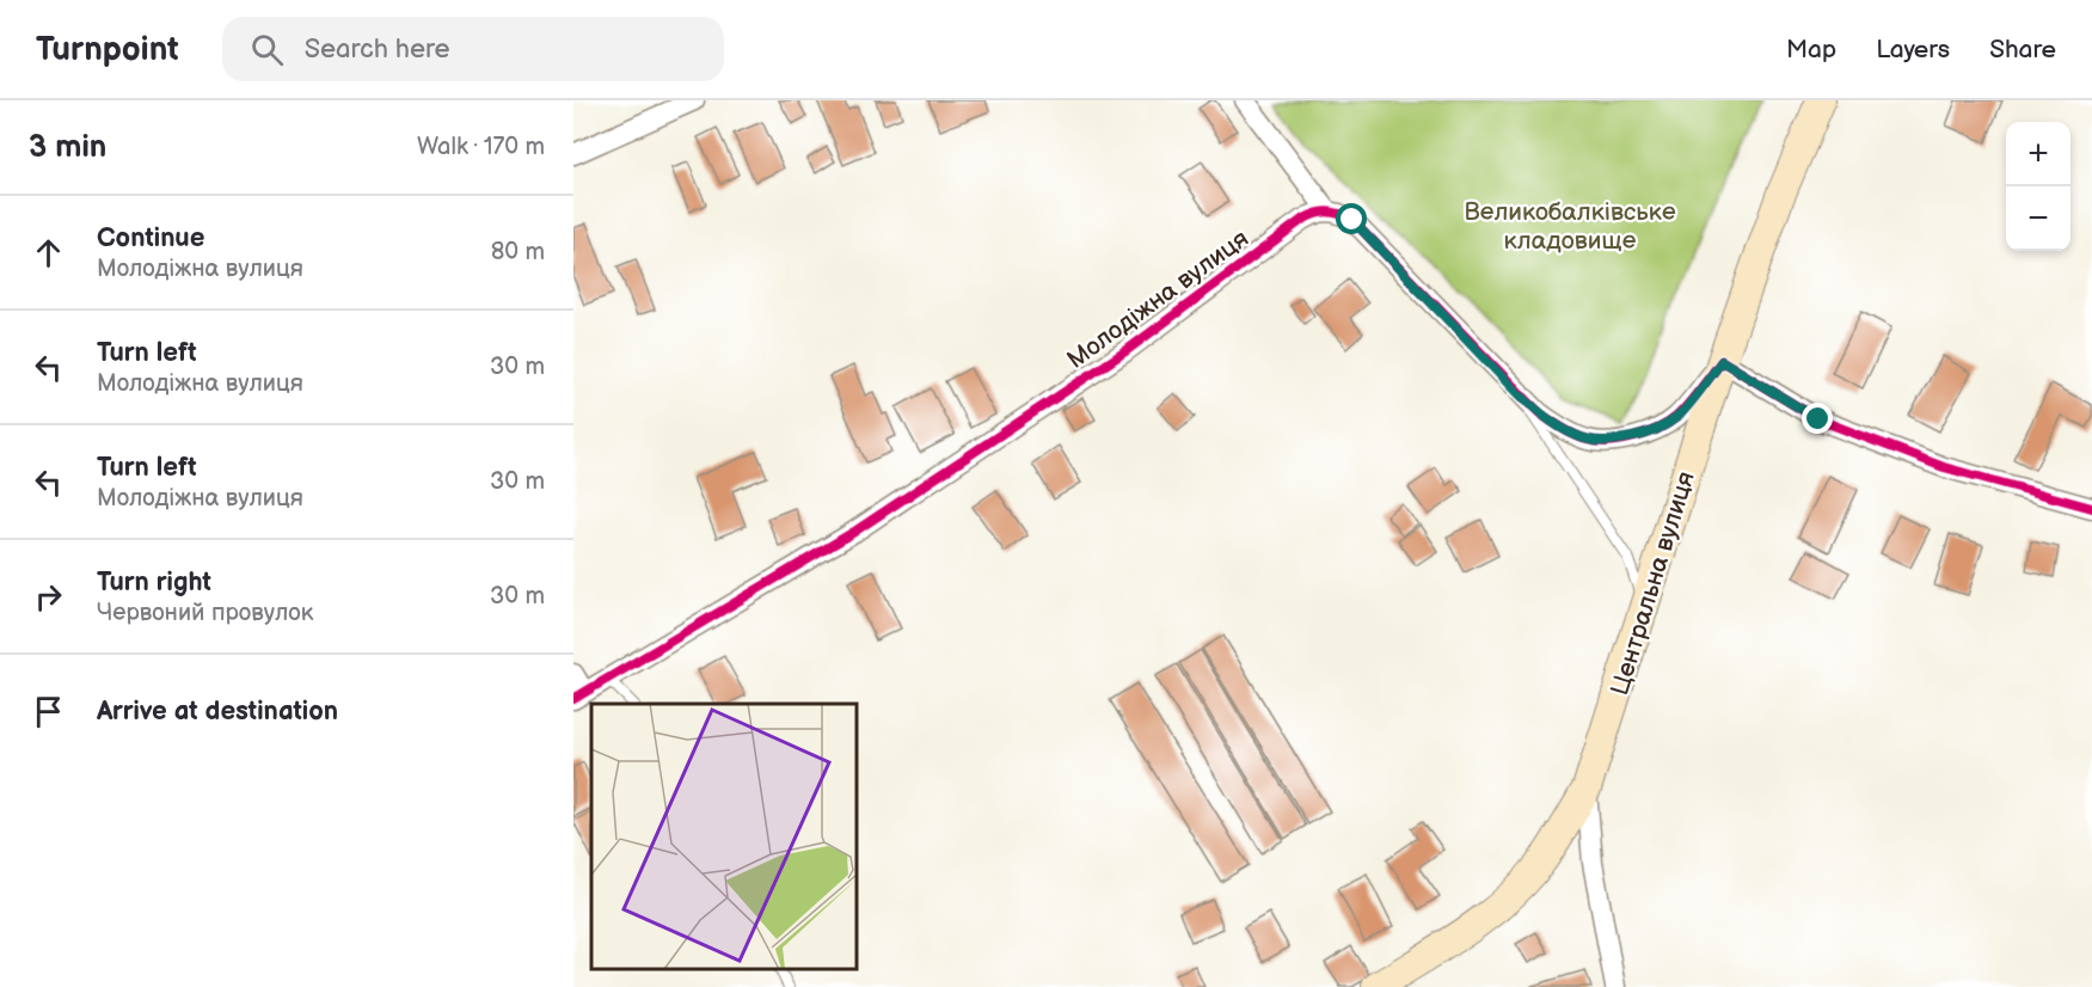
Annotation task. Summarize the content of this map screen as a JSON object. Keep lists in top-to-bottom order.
{
  "streets": {
    "street": ["Молодіжна вулиця", "Центральна вулиця"]
  },
  "parks": ["Великобалківське кладовище"],
  "page": {
    "header": "Turnpoint",
    "search": "Search here",
    "nav": ["Map", "Layers", "Share"],
    "heading": ["3 min", "Walk · 170 m"],
    "map_buttons": ["+", "−"],
    "list": [
      ["Continue", "Молодіжна вулиця", "80 m"],
      ["Turn left", "Молодіжна вулиця", "30 m"],
      ["Turn left", "Молодіжна вулиця", "30 m"],
      ["Turn right", "Червоний провулок", "30 m"],
      "Arrive at destination"
    ]
  }
}
